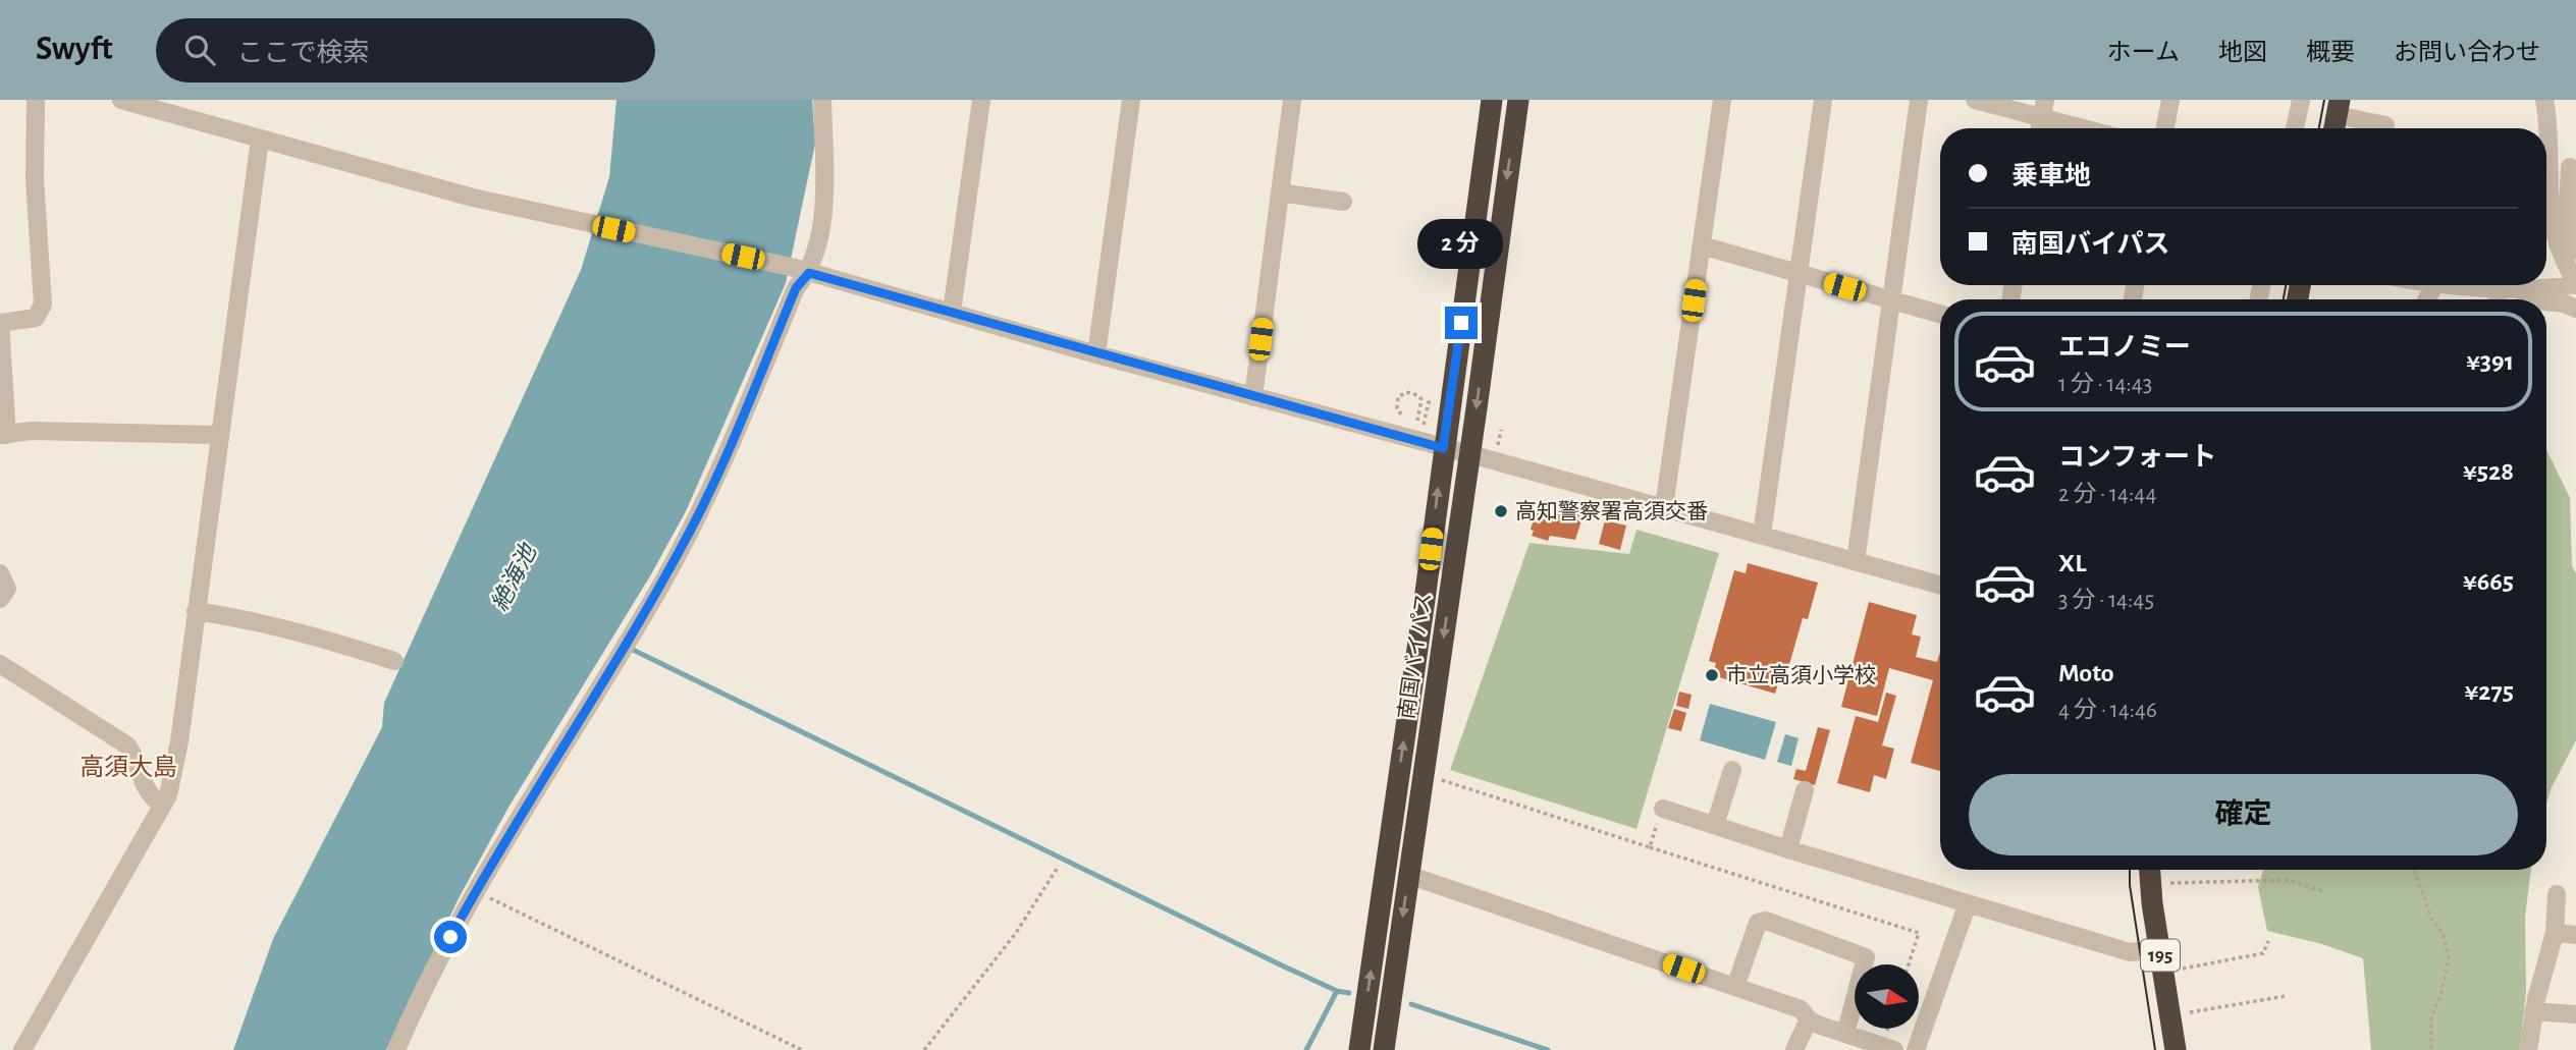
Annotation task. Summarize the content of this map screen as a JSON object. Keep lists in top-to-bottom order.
{
  "streets": {
    "highway": ["南国バイパス", "195"]
  },
  "districts": ["高須大島"],
  "water": ["絶海池"],
  "places": ["高知警察署高須交番", "市立高須小学校"],
  "north": "right",
  "page": {
    "header": "Swyft",
    "search": "ここで検索",
    "nav": [
      "ホーム",
      "地図",
      "概要",
      "お問い合わせ"
    ],
    "banner": ["乗車地", "南国バイパス"],
    "bubble": "2 分",
    "list": [
      {
        "name": "エコノミー",
        "note": "1 分 · 14:43",
        "value": "¥391"
      },
      {
        "name": "コンフォート",
        "note": "2 分 · 14:44",
        "value": "¥528"
      },
      {
        "name": "XL",
        "note": "3 分 · 14:45",
        "value": "¥665"
      },
      {
        "name": "Moto",
        "note": "4 分 · 14:46",
        "value": "¥275"
      }
    ],
    "buttons": "確定"
  }
}
